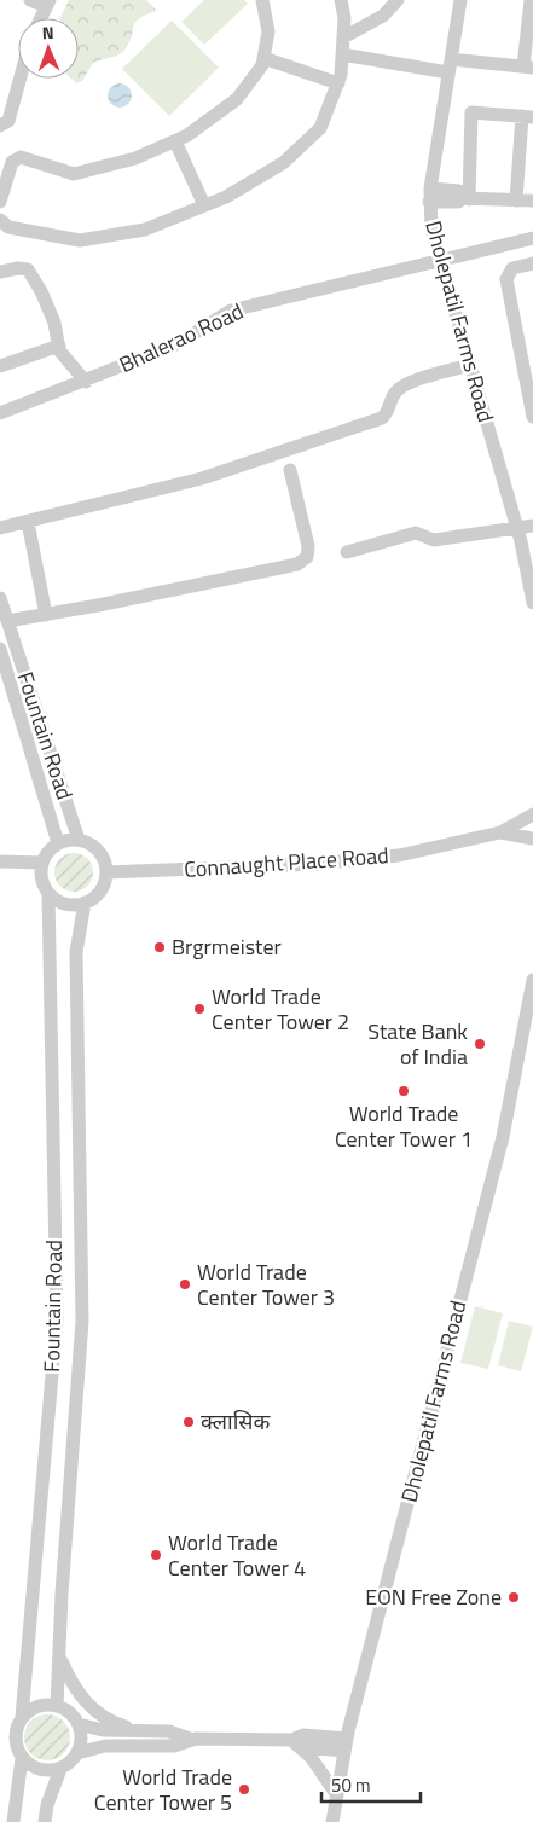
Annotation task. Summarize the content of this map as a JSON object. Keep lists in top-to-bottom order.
{
  "streets": {
    "street": [
      "Dholepatil Farms Road",
      "Bhalerao Road",
      "Fountain Road",
      "Connaught Place Road"
    ]
  },
  "crossings": [
    ["Dholepatil Farms Road", "Bhalerao Road"],
    ["Fountain Road", "Connaught Place Road"]
  ],
  "places": [
    "Brgrmeister",
    "World Trade Center Tower 2",
    "State Bank of India",
    "World Trade Center Tower 1",
    "World Trade Center Tower 3",
    "क्लासिक",
    "World Trade Center Tower 4",
    "EON Free Zone",
    "World Trade Center Tower 5"
  ],
  "scale_bar": "50 m",
  "north": "top"
}
